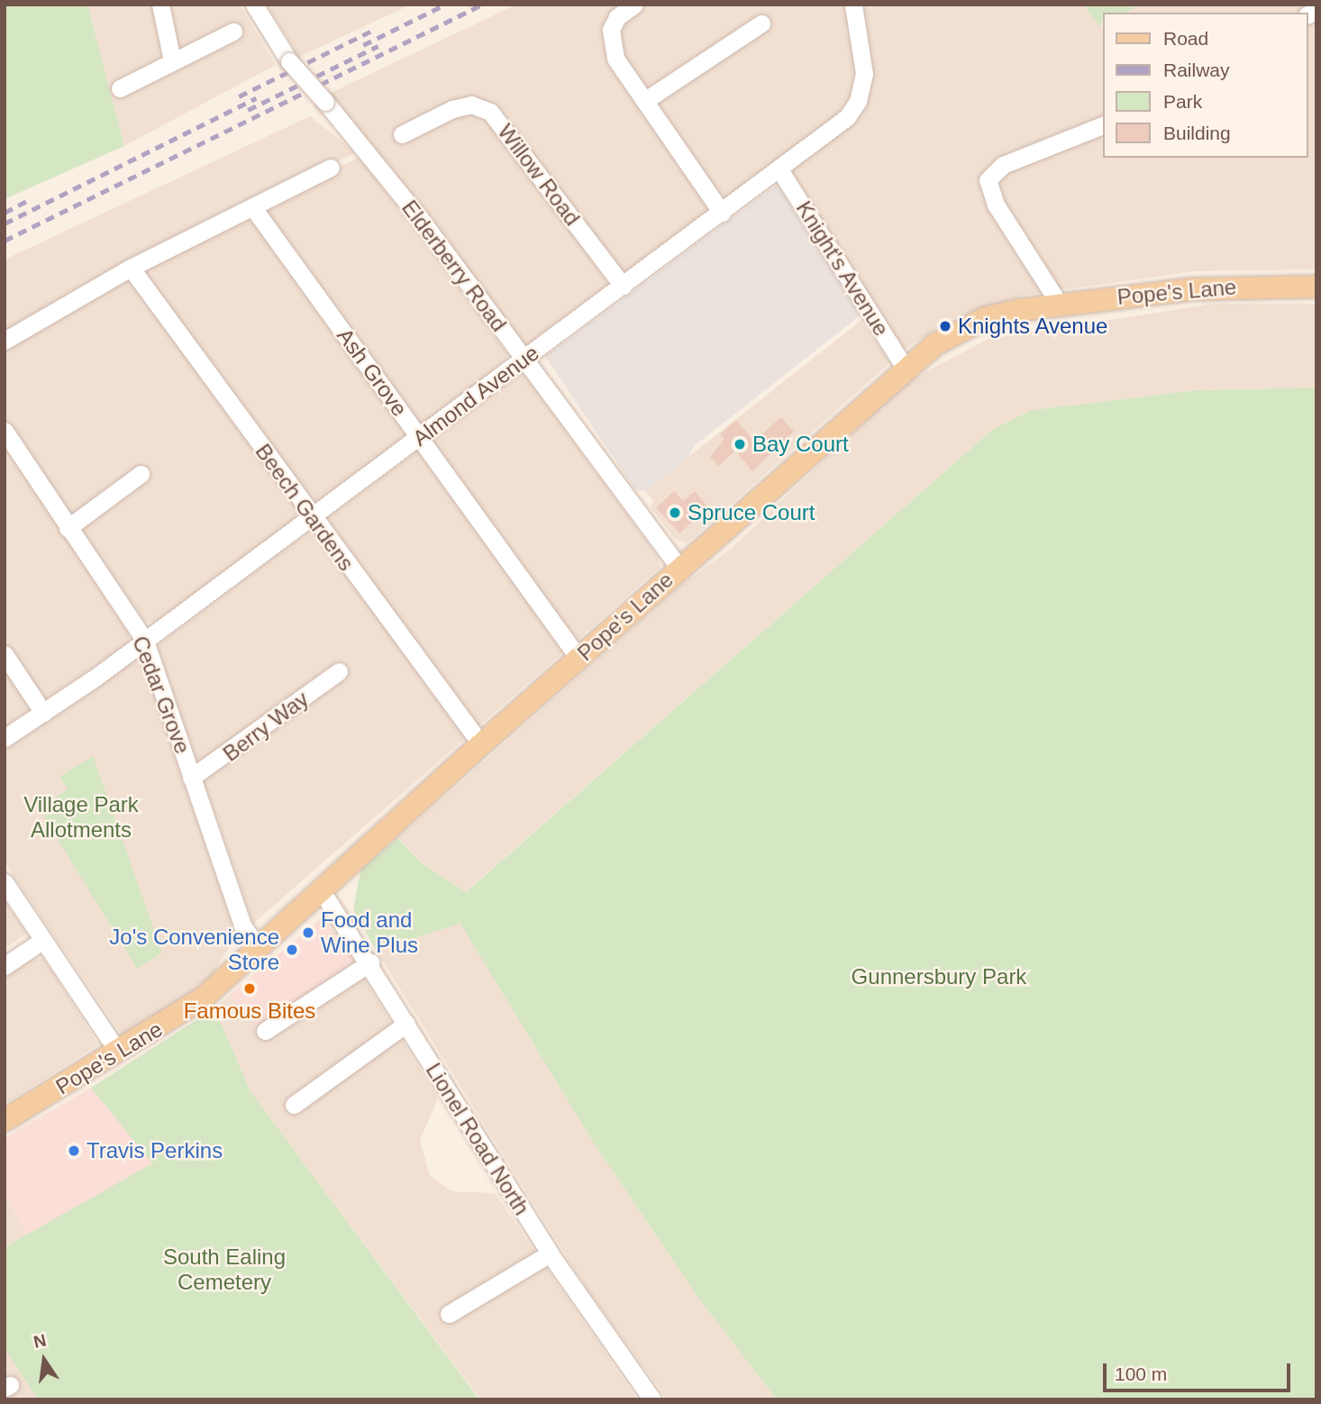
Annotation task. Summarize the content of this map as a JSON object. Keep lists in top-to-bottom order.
{
  "streets": {
    "main road": ["Pope's Lane"],
    "street": [
      "Willow Road",
      "Elderberry Road",
      "Knight's Avenue",
      "Ash Grove",
      "Almond Avenue",
      "Beech Gardens",
      "Cedar Grove",
      "Berry Way",
      "Lionel Road North"
    ]
  },
  "crossings": [
    ["Willow Road", "Almond Avenue"],
    ["Elderberry Road", "Pope's Lane"],
    ["Elderberry Road", "Almond Avenue"],
    ["Knight's Avenue", "Pope's Lane"],
    ["Knight's Avenue", "Almond Avenue"],
    ["Pope's Lane", "Ash Grove"],
    ["Pope's Lane", "Beech Gardens"],
    ["Pope's Lane", "Cedar Grove"],
    ["Pope's Lane", "Lionel Road North"],
    ["Ash Grove", "Almond Avenue"],
    ["Almond Avenue", "Beech Gardens"],
    ["Almond Avenue", "Cedar Grove"],
    ["Cedar Grove", "Berry Way"]
  ],
  "parks": ["Village Park Allotments", "Gunnersbury Park", "South Ealing Cemetery"],
  "places": [
    "Knights Avenue",
    "Bay Court",
    "Spruce Court",
    "Food and Wine Plus",
    "Jo's Convenience Store",
    "Famous Bites",
    "Travis Perkins"
  ],
  "legend": [
    "Road",
    "Railway",
    "Park",
    "Building"
  ],
  "scale_bar": "100 m",
  "north": "top"
}
